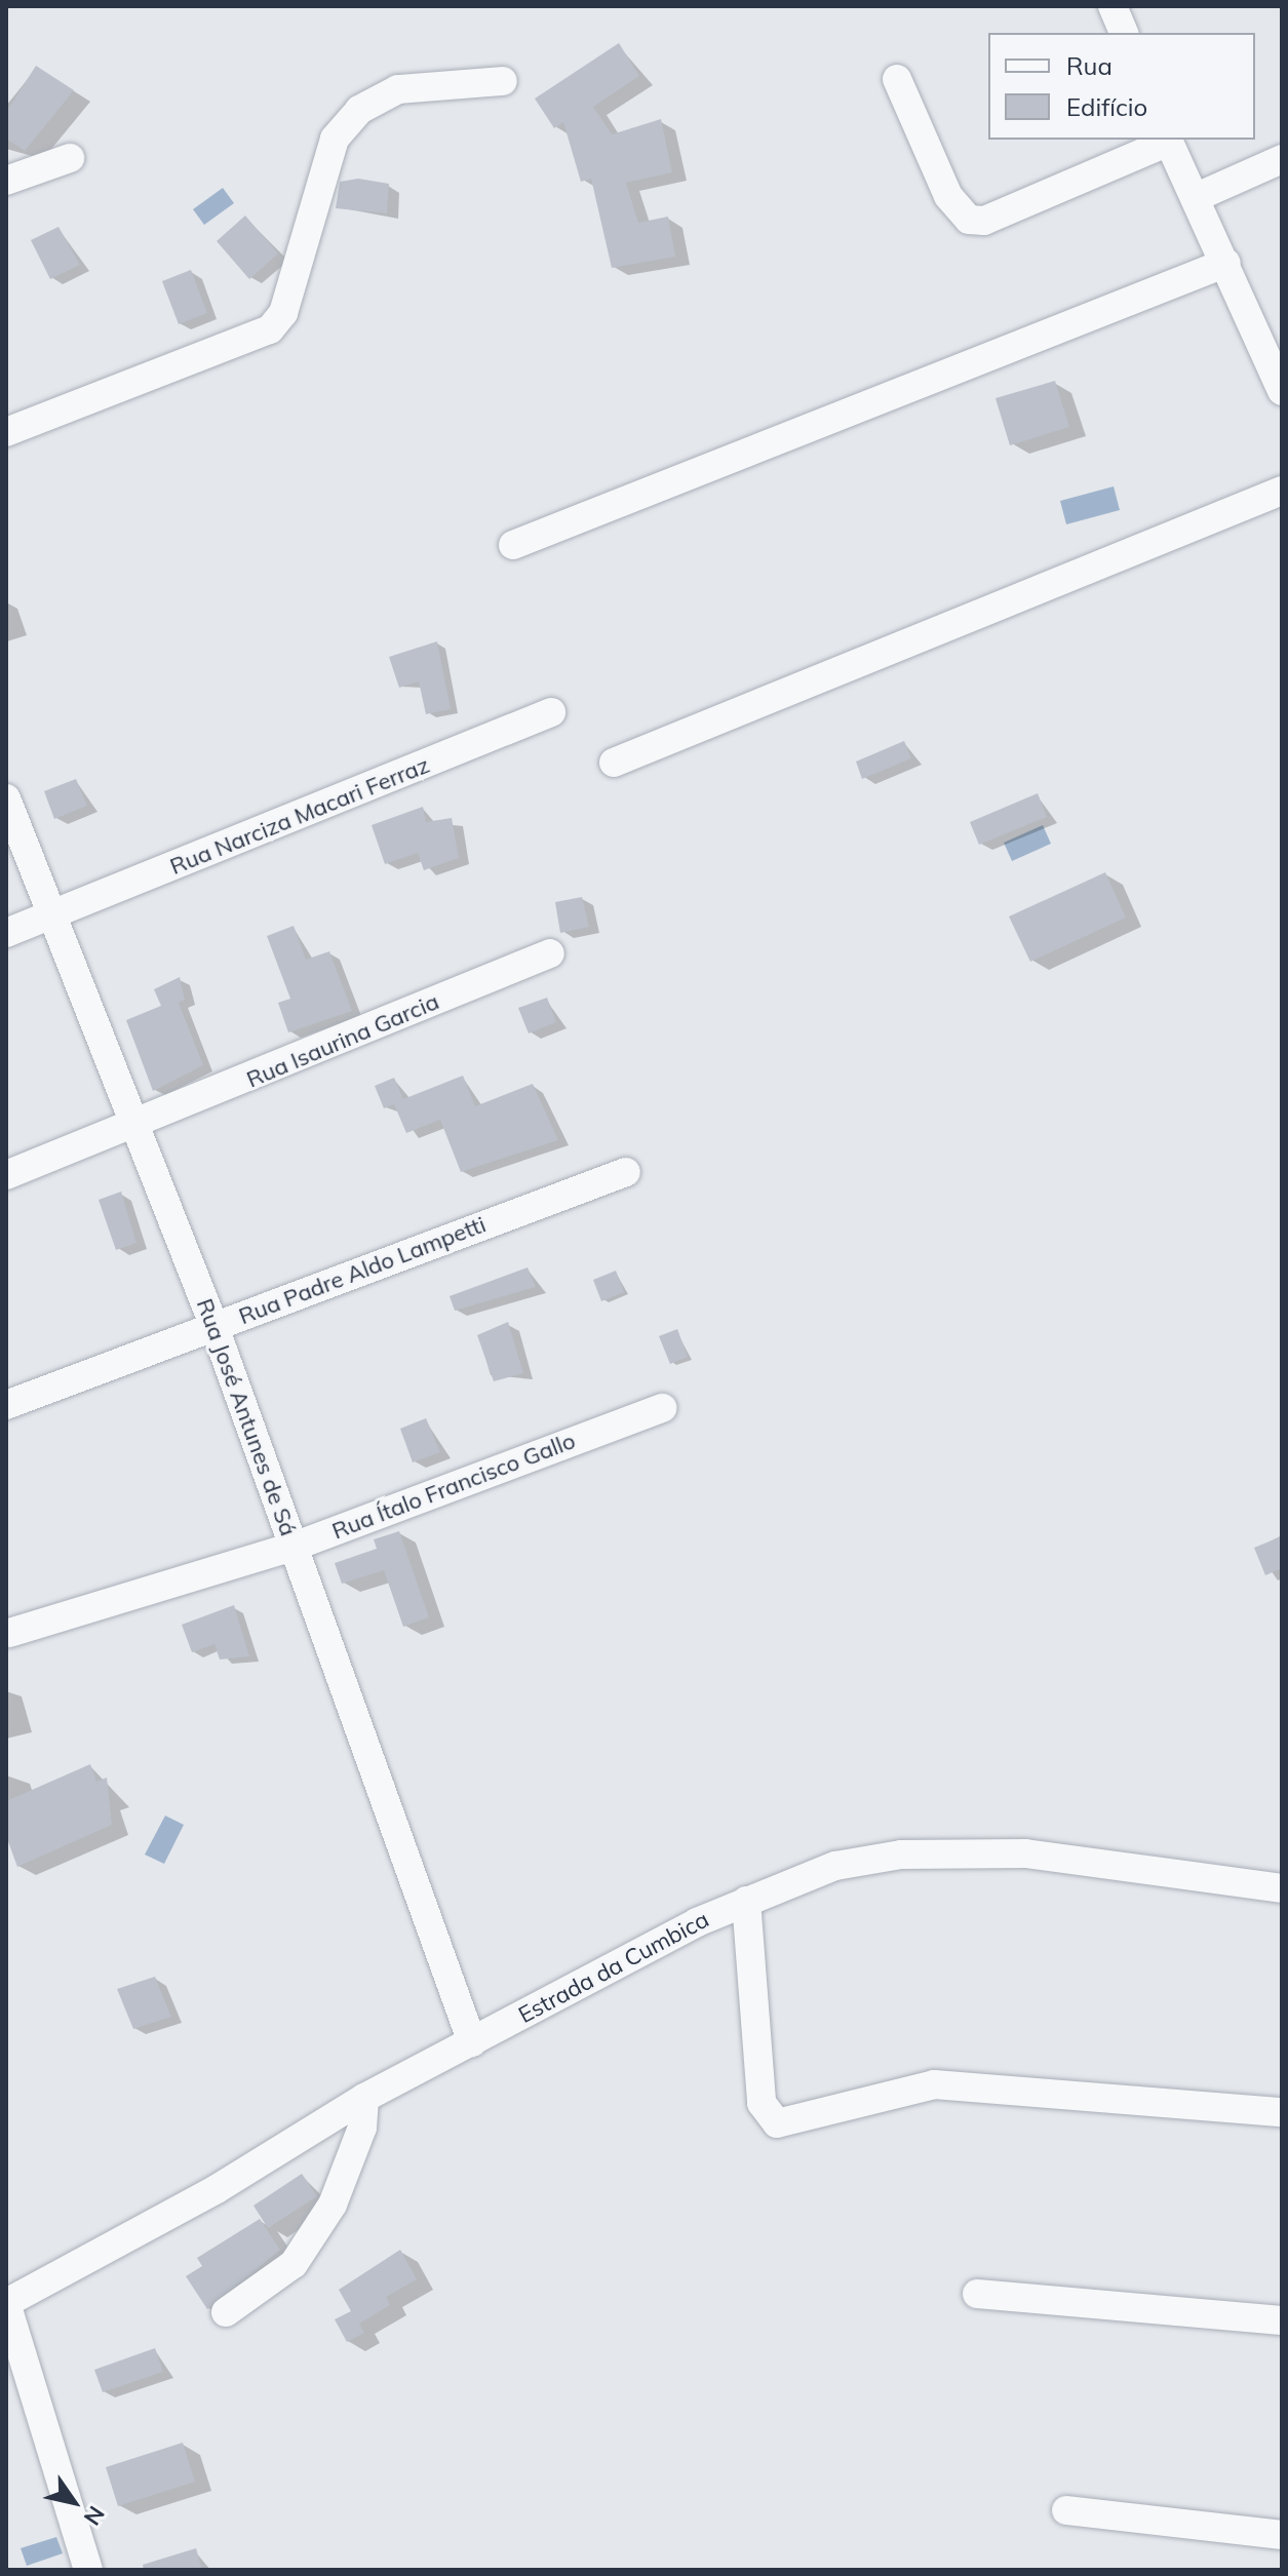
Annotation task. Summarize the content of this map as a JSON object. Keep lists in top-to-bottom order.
{
  "streets": {
    "street": [
      "Rua Narciza Macari Ferraz",
      "Rua Isaurina Garcia",
      "Rua Padre Aldo Lampetti",
      "Rua José Antunes de Sá",
      "Rua Ítalo Francisco Gallo",
      "Estrada da Cumbica"
    ]
  },
  "crossings": [
    ["Rua Narciza Macari Ferraz", "Rua José Antunes de Sá"],
    ["Rua Isaurina Garcia", "Rua José Antunes de Sá"],
    ["Rua Padre Aldo Lampetti", "Rua José Antunes de Sá"],
    ["Rua José Antunes de Sá", "Rua Ítalo Francisco Gallo"],
    ["Rua José Antunes de Sá", "Estrada da Cumbica"]
  ],
  "legend": ["Rua", "Edifício"],
  "north": "bottom right"
}
